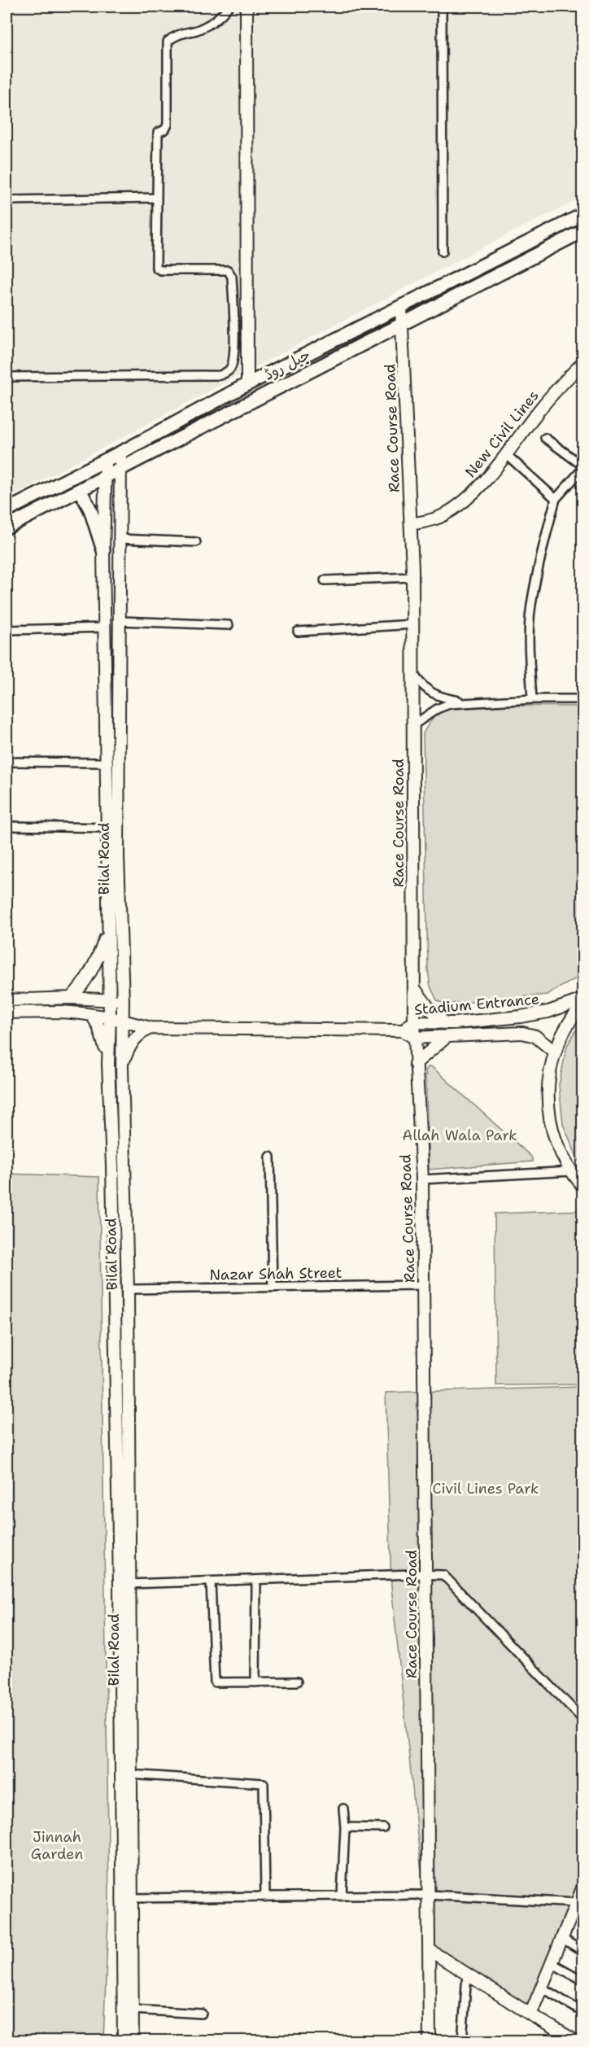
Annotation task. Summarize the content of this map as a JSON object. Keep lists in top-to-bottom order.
{
  "streets": {
    "main road": ["جیل روڈ"],
    "street": [
      "Race Course Road",
      "New Civil Lines",
      "Bilal Road",
      "Stadium Entrance",
      "Nazar Shah Street"
    ]
  },
  "crossings": [
    ["جیل روڈ", "Race Course Road"],
    ["جیل روڈ", "Bilal Road"],
    ["Race Course Road", "New Civil Lines"],
    ["Race Course Road", "Stadium Entrance"],
    ["Race Course Road", "Nazar Shah Street"],
    ["Bilal Road", "Nazar Shah Street"]
  ],
  "parks": ["Allah Wala Park", "Civil Lines Park", "Jinnah Garden"]
}
